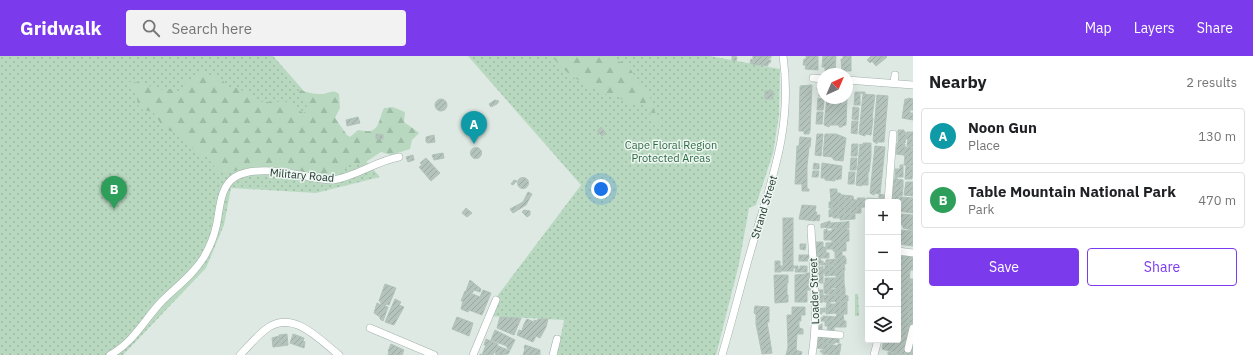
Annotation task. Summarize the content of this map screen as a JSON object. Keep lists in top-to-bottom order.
{
  "streets": {
    "street": ["Military Road", "Strand Street", "Loader Street"]
  },
  "parks": ["Cape Floral Region Protected Areas"],
  "north": "top right",
  "page": {
    "header": "Gridwalk",
    "search": "Search here",
    "nav": ["Map", "Layers", "Share"],
    "heading": ["Nearby", "2 results"],
    "list": [
      {
        "mark": "A",
        "name": "Noon Gun",
        "note": "Place",
        "value": "130 m"
      },
      {
        "mark": "B",
        "name": "Table Mountain National Park",
        "note": "Park",
        "value": "470 m"
      }
    ],
    "pins": ["A", "B"],
    "map_buttons": ["+", "−"],
    "buttons": ["Save", "Share"]
  }
}
